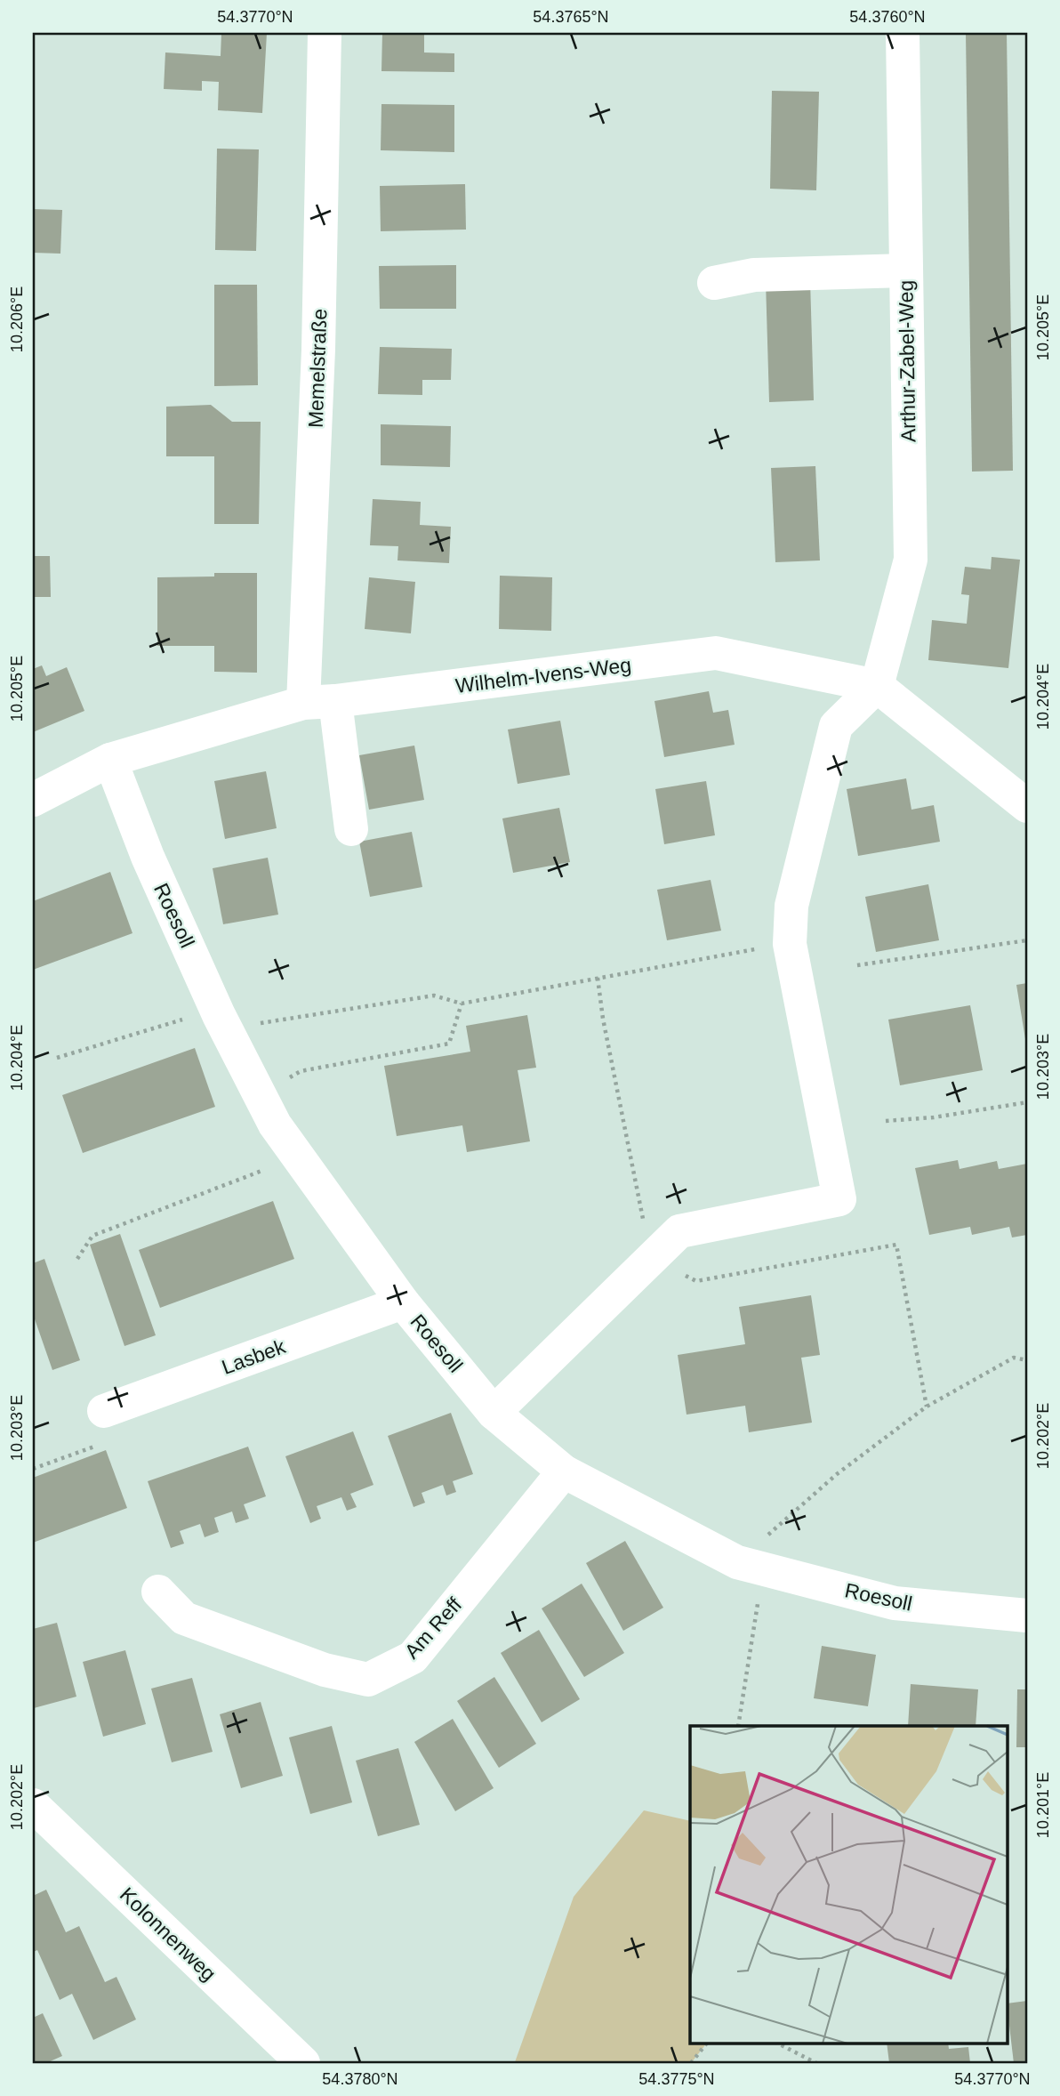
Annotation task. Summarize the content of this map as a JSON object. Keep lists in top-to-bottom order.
{
  "streets": {
    "street": [
      "Arthur-Zabel-Weg",
      "Memelstraße",
      "Wilhelm-Ivens-Weg",
      "Roesoll",
      "Lasbek",
      "Am Reff",
      "Kolonnenweg"
    ]
  },
  "crossings": [
    ["Arthur-Zabel-Weg", "Wilhelm-Ivens-Weg"],
    ["Memelstraße", "Wilhelm-Ivens-Weg"],
    ["Wilhelm-Ivens-Weg", "Roesoll"],
    ["Roesoll", "Lasbek"],
    ["Roesoll", "Am Reff"]
  ],
  "coordinates": [
    "54.3770°N",
    "54.3765°N",
    "54.3760°N",
    "10.206°E",
    "10.205°E",
    "10.204°E",
    "10.203°E",
    "10.202°E",
    "10.201°E",
    "54.3780°N",
    "54.3775°N"
  ]
}
